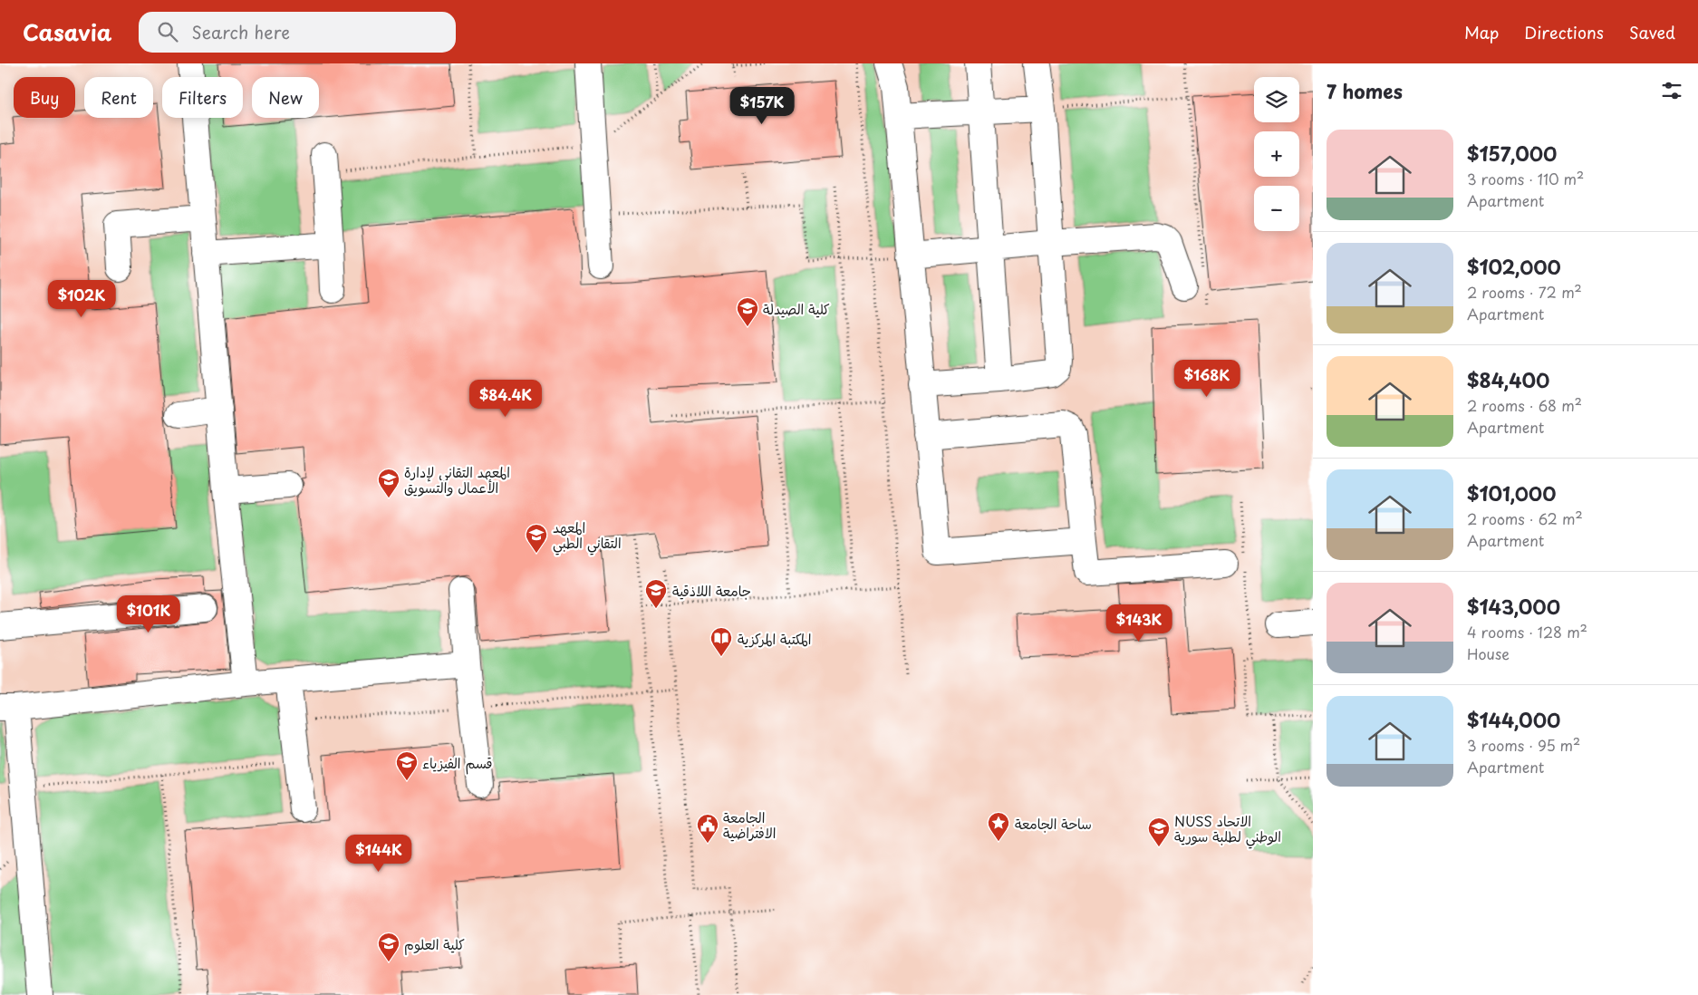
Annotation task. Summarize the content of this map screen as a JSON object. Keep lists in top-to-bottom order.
{
  "places": {
    "school or university": [
      "كلية الصيدلة",
      "المعهد التقاني لإدارة الأعمال والتسويق",
      "المعهد التقاني الطبي",
      "جامعة اللاذقية",
      "قسم الفيزياء",
      "NUSS الاتحاد الوطني لطلبة سورية",
      "كلية العلوم"
    ],
    "library": ["المكتبة المركزية"],
    "place": ["ساحة الجامعة"],
    "public building": ["الجامعة الافتراضية"]
  },
  "page": {
    "header": "Casavia",
    "search": "Search here",
    "nav": ["Map", "Directions", "Saved"],
    "heading": "7 homes",
    "map_buttons": ["+", "−"],
    "chip": [
      "Buy",
      "Rent",
      "Filters",
      "New"
    ],
    "price": [
      "$157K",
      "$102K",
      "$168K",
      "$84.4K",
      "$101K",
      "$143K",
      "$144K"
    ],
    "list": [
      {
        "name": "$157,000",
        "note": "3 rooms · 110 m² · Apartment"
      },
      {
        "name": "$102,000",
        "note": "2 rooms · 72 m² · Apartment"
      },
      {
        "name": "$84,400",
        "note": "2 rooms · 68 m² · Apartment"
      },
      {
        "name": "$101,000",
        "note": "2 rooms · 62 m² · Apartment"
      },
      {
        "name": "$143,000",
        "note": "4 rooms · 128 m² · House"
      },
      {
        "name": "$144,000",
        "note": "3 rooms · 95 m² · Apartment"
      }
    ]
  }
}
